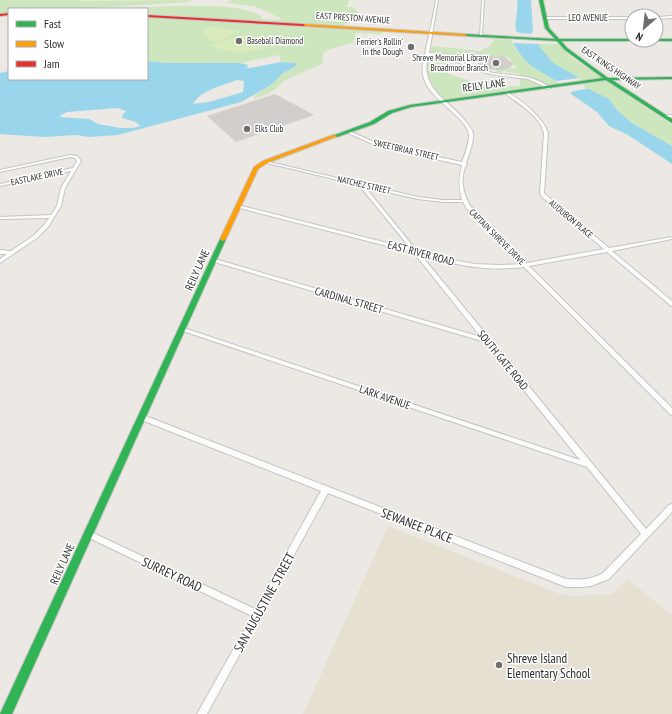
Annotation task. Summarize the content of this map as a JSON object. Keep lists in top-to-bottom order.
{
  "streets": {
    "street": [
      "EAST PRESTON AVENUE",
      "LEO AVENUE",
      "EAST KINGS HIGHWAY",
      "REILY LANE",
      "SWEETBRIAR STREET",
      "EASTLAKE DRIVE",
      "NATCHEZ STREET",
      "AUDUBON PLACE",
      "CAPTAIN SHREVE DRIVE",
      "EAST RIVER ROAD",
      "CARDINAL STREET",
      "SOUTH GATE ROAD",
      "LARK AVENUE",
      "SEWANEE PLACE",
      "SURREY ROAD",
      "SAN AUGUSTINE STREET"
    ]
  },
  "crossings": [
    ["EAST PRESTON AVENUE", "EAST KINGS HIGHWAY"],
    ["EAST PRESTON AVENUE", "CAPTAIN SHREVE DRIVE"],
    ["LEO AVENUE", "EAST KINGS HIGHWAY"],
    ["EAST KINGS HIGHWAY", "REILY LANE"],
    ["REILY LANE", "SWEETBRIAR STREET"],
    ["REILY LANE", "NATCHEZ STREET"],
    ["REILY LANE", "AUDUBON PLACE"],
    ["REILY LANE", "CAPTAIN SHREVE DRIVE"],
    ["REILY LANE", "EAST RIVER ROAD"],
    ["REILY LANE", "CARDINAL STREET"],
    ["REILY LANE", "LARK AVENUE"],
    ["REILY LANE", "SEWANEE PLACE"],
    ["REILY LANE", "SURREY ROAD"],
    ["SWEETBRIAR STREET", "CAPTAIN SHREVE DRIVE"],
    ["NATCHEZ STREET", "CAPTAIN SHREVE DRIVE"],
    ["NATCHEZ STREET", "SOUTH GATE ROAD"],
    ["AUDUBON PLACE", "EAST RIVER ROAD"],
    ["CAPTAIN SHREVE DRIVE", "EAST RIVER ROAD"],
    ["EAST RIVER ROAD", "SOUTH GATE ROAD"],
    ["CARDINAL STREET", "SOUTH GATE ROAD"],
    ["SOUTH GATE ROAD", "LARK AVENUE"],
    ["SOUTH GATE ROAD", "SEWANEE PLACE"],
    ["SEWANEE PLACE", "SAN AUGUSTINE STREET"],
    ["SURREY ROAD", "SAN AUGUSTINE STREET"]
  ],
  "places": [
    "Baseball Diamond",
    "Ferrier's Rollin' In the Dough",
    "Shreve Memorial Library Broadmoor Branch",
    "Elks Club",
    "Shreve Island Elementary School"
  ],
  "legend": ["Fast", "Slow", "Jam"],
  "north": "bottom left"
}
